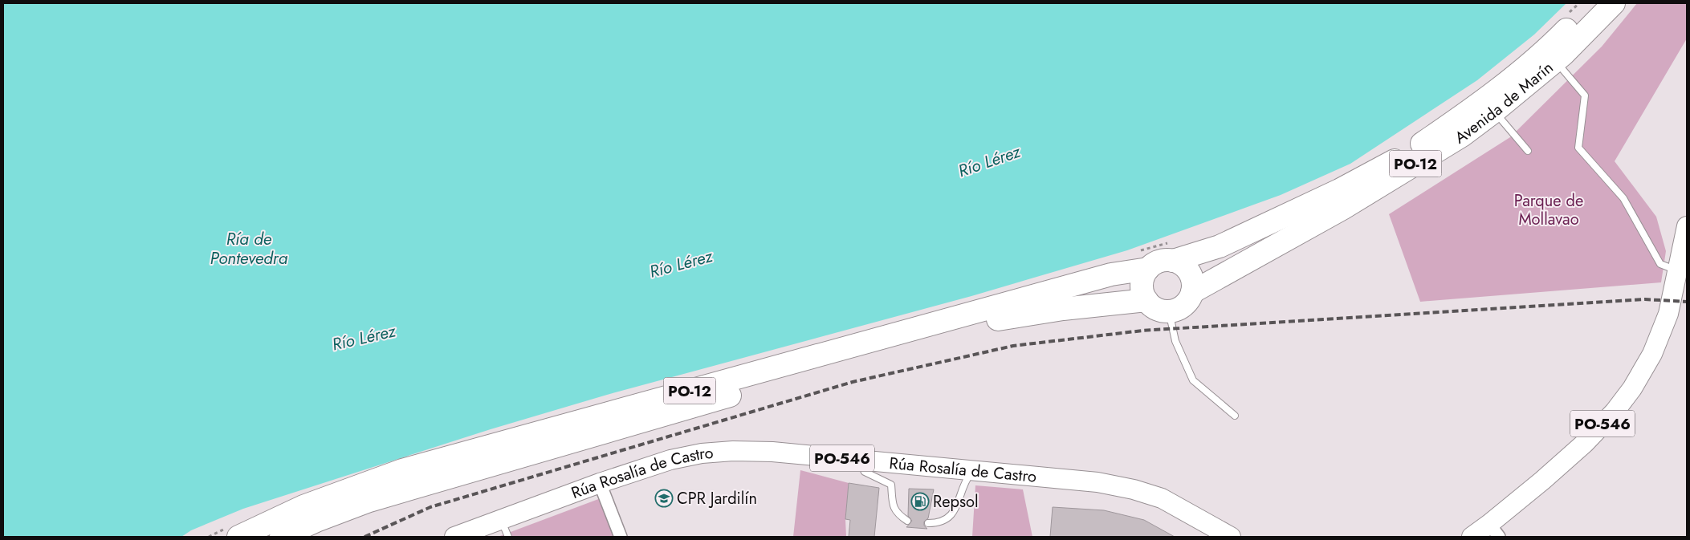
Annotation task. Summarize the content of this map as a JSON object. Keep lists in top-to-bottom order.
{
  "streets": {
    "highway": ["Avenida de Marín", "PO-12"],
    "main road": ["PO-546", "Rúa Rosalía de Castro"]
  },
  "crossings": [
    ["Avenida de Marín", "PO-12"]
  ],
  "water": ["Río Lérez", "Ría de Pontevedra"],
  "parks": ["Parque de Mollavao"],
  "places": {
    "school or university": ["CPR Jardilín"],
    "fuel station": ["Repsol"]
  }
}
